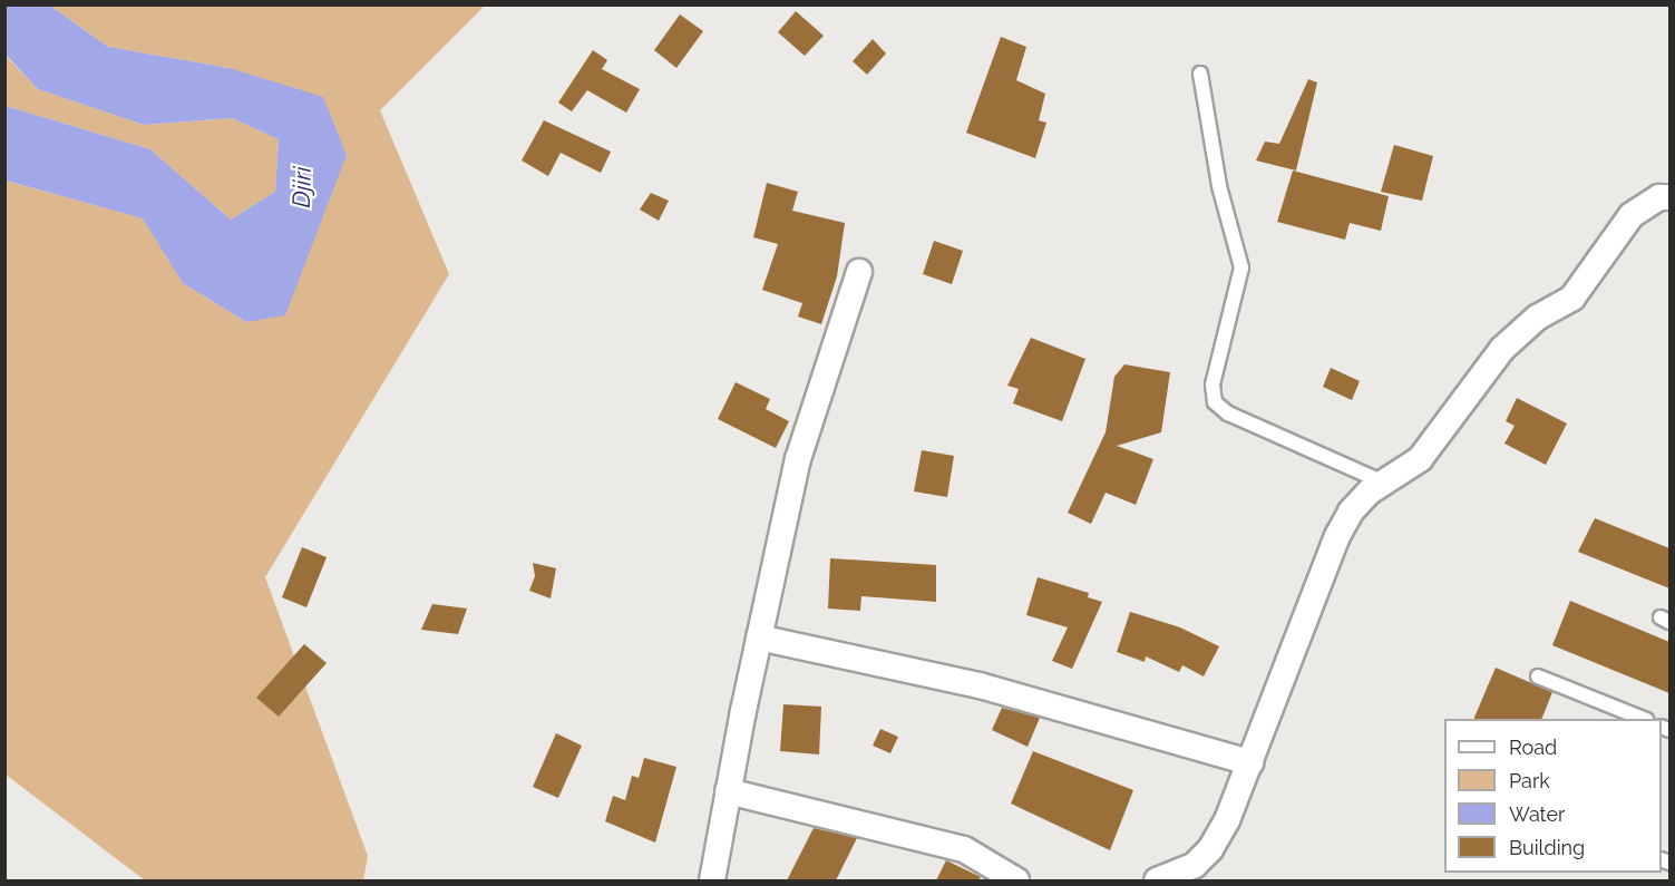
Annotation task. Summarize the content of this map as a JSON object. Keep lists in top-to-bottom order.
{
  "water": ["Djiri"],
  "legend": [
    "Road",
    "Park",
    "Water",
    "Building"
  ]
}
